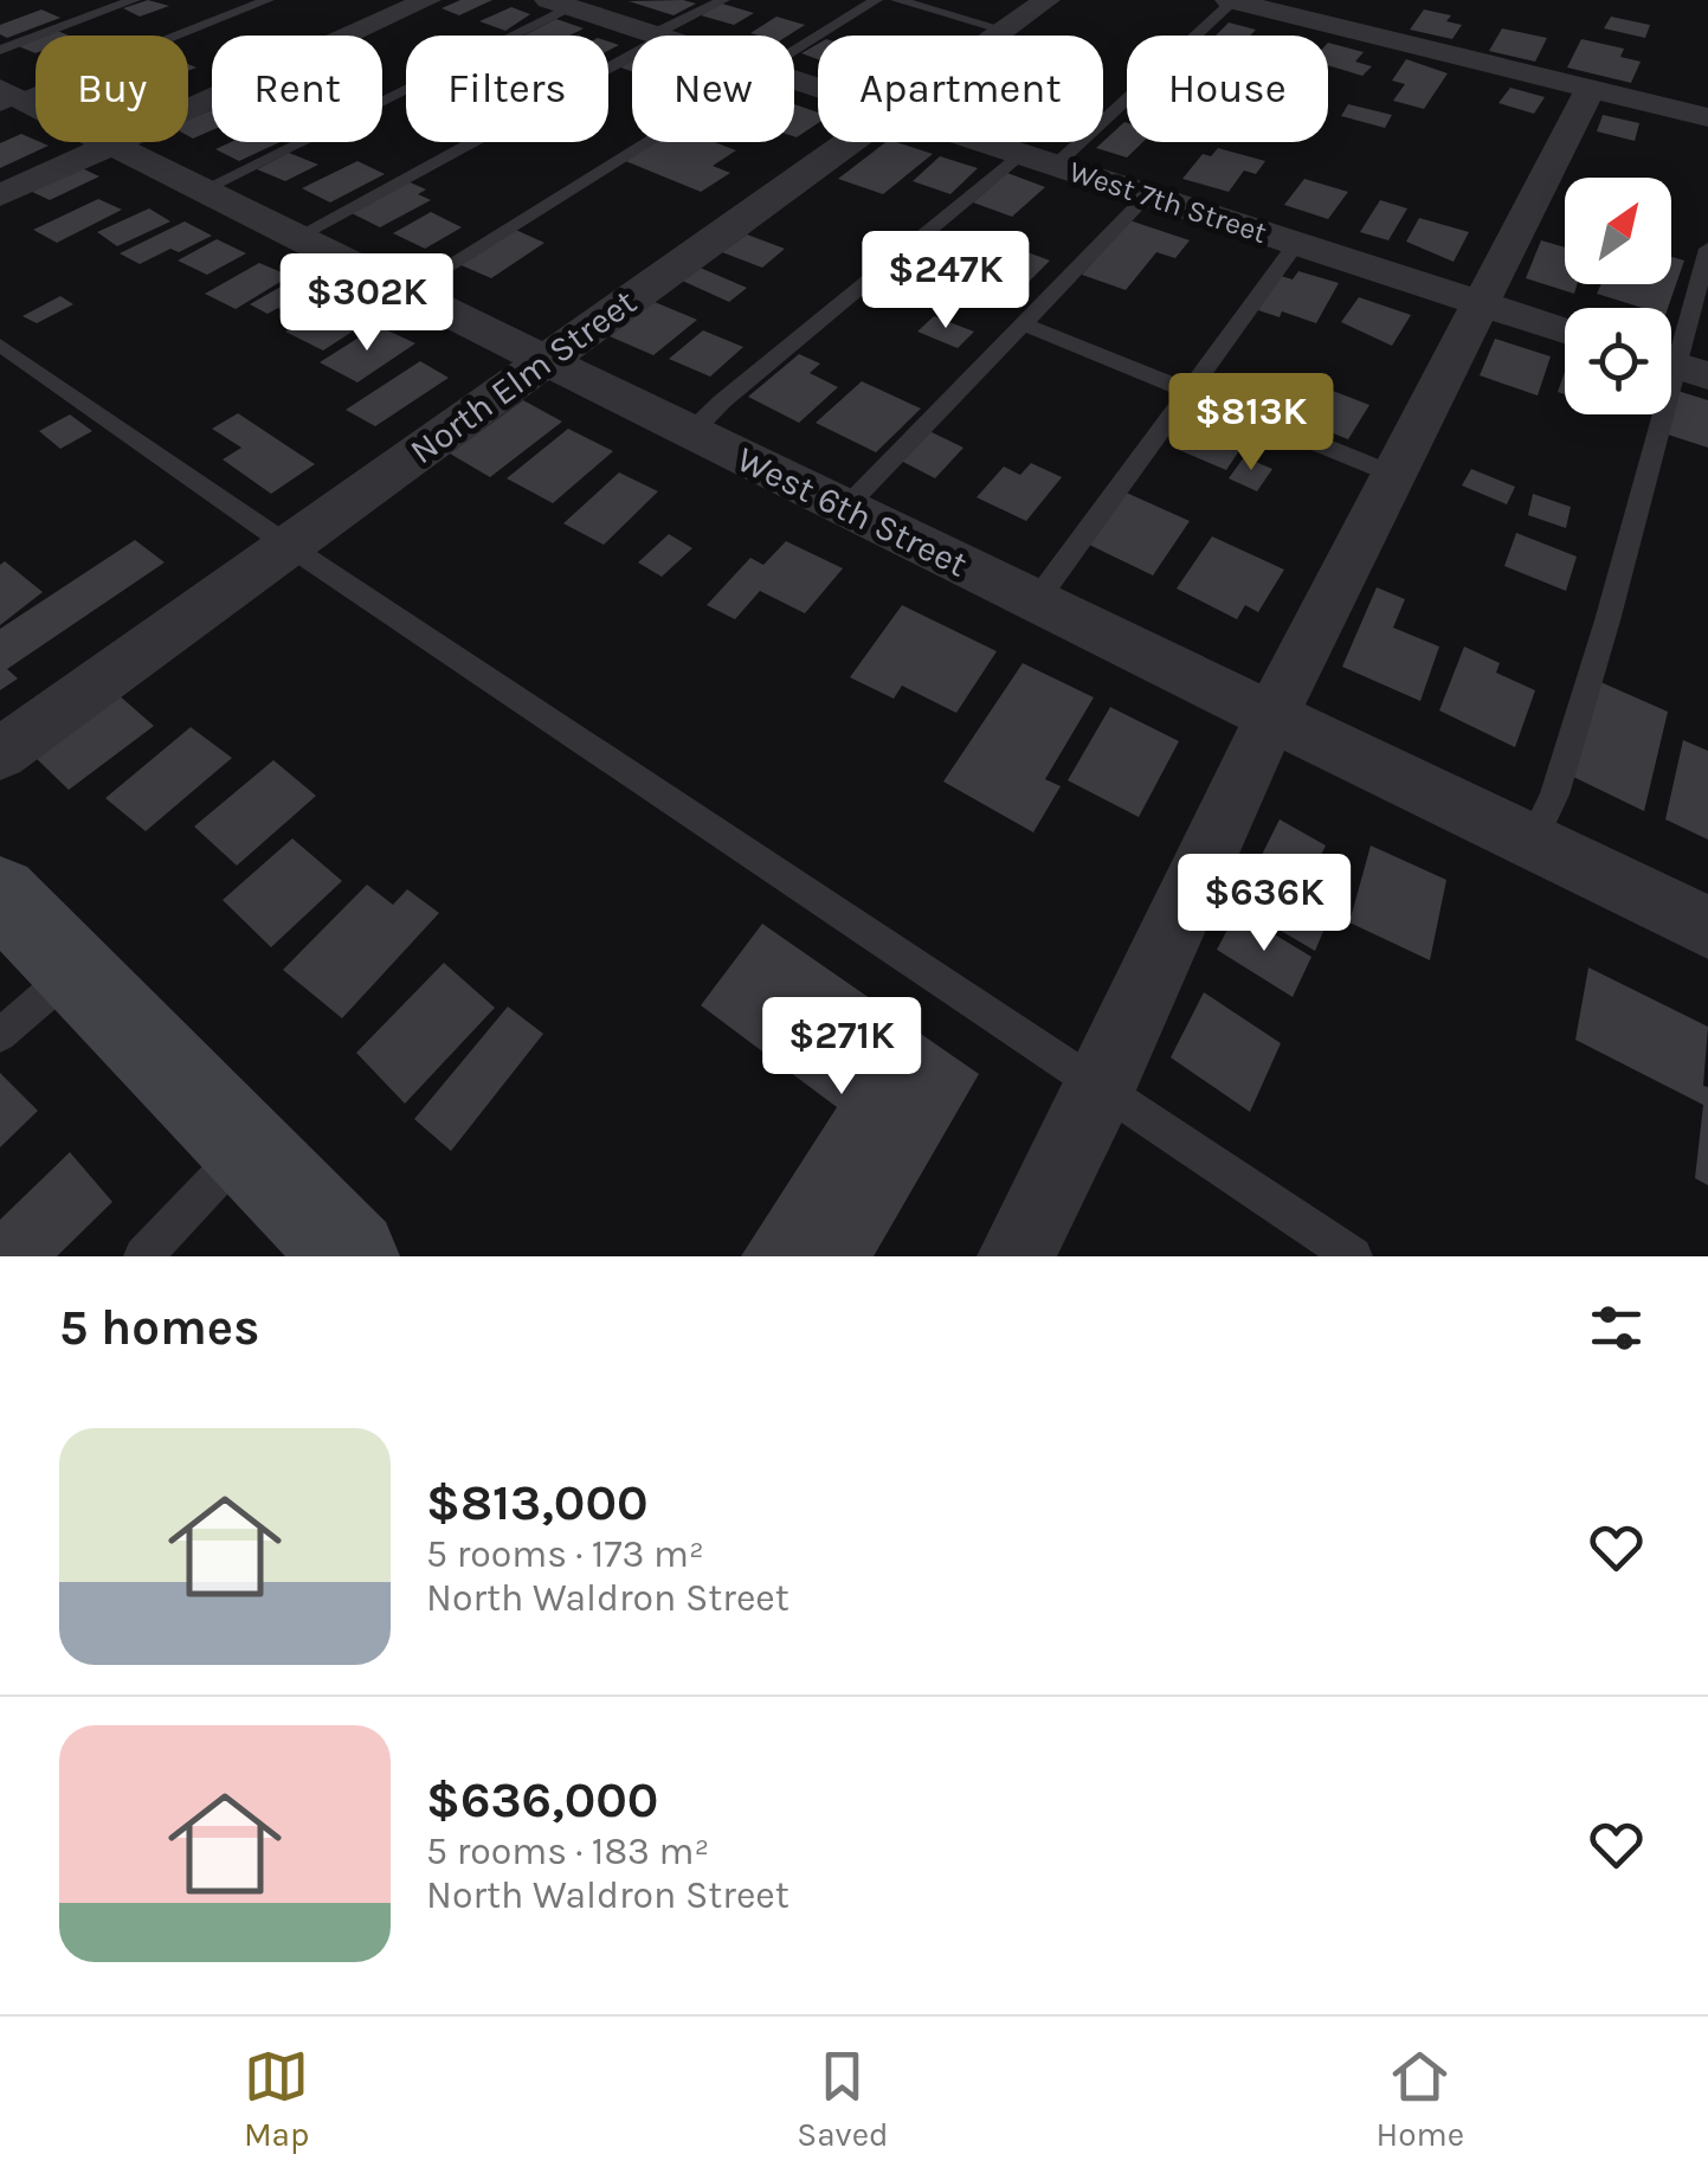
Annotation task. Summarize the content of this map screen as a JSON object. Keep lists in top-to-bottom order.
{
  "streets": {
    "street": ["West 7th Street", "North Elm Street", "West 6th Street"]
  },
  "crossings": [
    ["North Elm Street", "West 6th Street"]
  ],
  "north": "top right",
  "page": {
    "chip": [
      "Buy",
      "Rent",
      "Filters",
      "New",
      "Apartment",
      "House"
    ],
    "price": [
      "$247K",
      "$302K",
      "$813K",
      "$636K",
      "$271K"
    ],
    "heading": "5 homes",
    "list": [
      {
        "name": "$813,000",
        "note": "5 rooms · 173 m² · North Waldron Street"
      },
      {
        "name": "$636,000",
        "note": "5 rooms · 183 m² · North Waldron Street"
      }
    ],
    "tabs": ["Map", "Saved", "Home"]
  }
}
